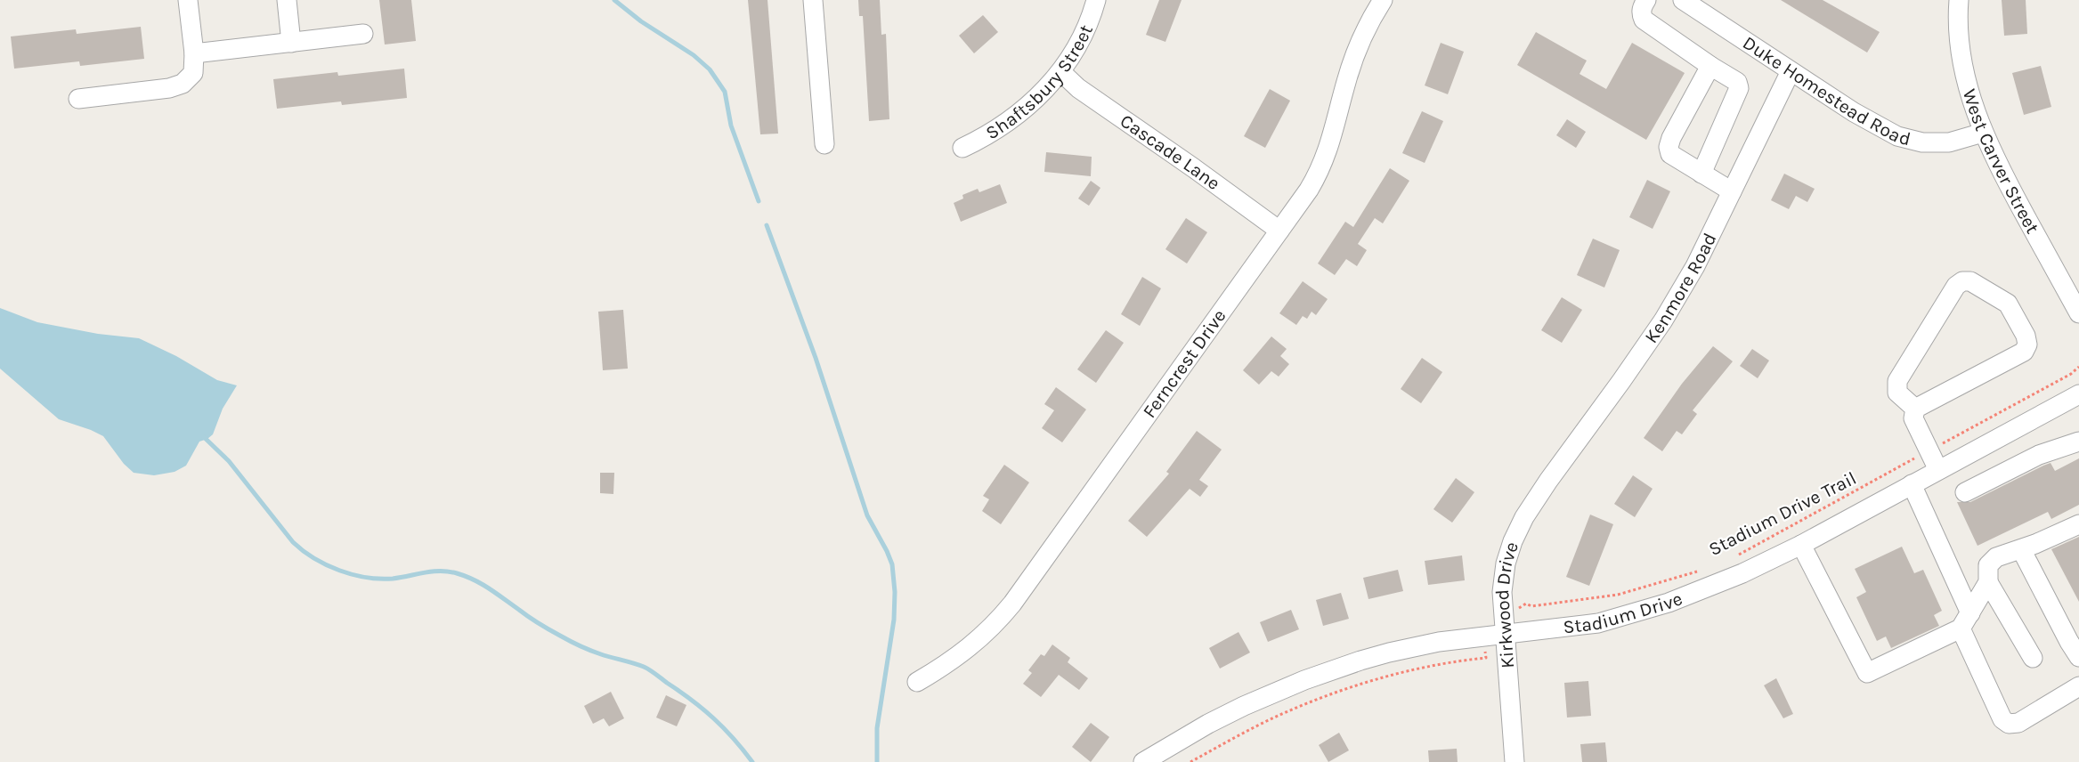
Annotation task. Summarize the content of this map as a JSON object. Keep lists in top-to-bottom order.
{
  "streets": {
    "street": [
      "Shaftsbury Street",
      "Duke Homestead Road",
      "Cascade Lane",
      "West Carver Street",
      "Kenmore Road",
      "Ferncrest Drive",
      "Kirkwood Drive",
      "Stadium Drive"
    ],
    "path": ["Stadium Drive Trail"]
  },
  "crossings": [
    ["Shaftsbury Street", "Cascade Lane"],
    ["Duke Homestead Road", "West Carver Street"],
    ["Duke Homestead Road", "Kenmore Road"],
    ["Cascade Lane", "Ferncrest Drive"],
    ["Kenmore Road", "Kirkwood Drive"],
    ["Stadium Drive Trail", "Kirkwood Drive"],
    ["Kirkwood Drive", "Stadium Drive"]
  ]
}
